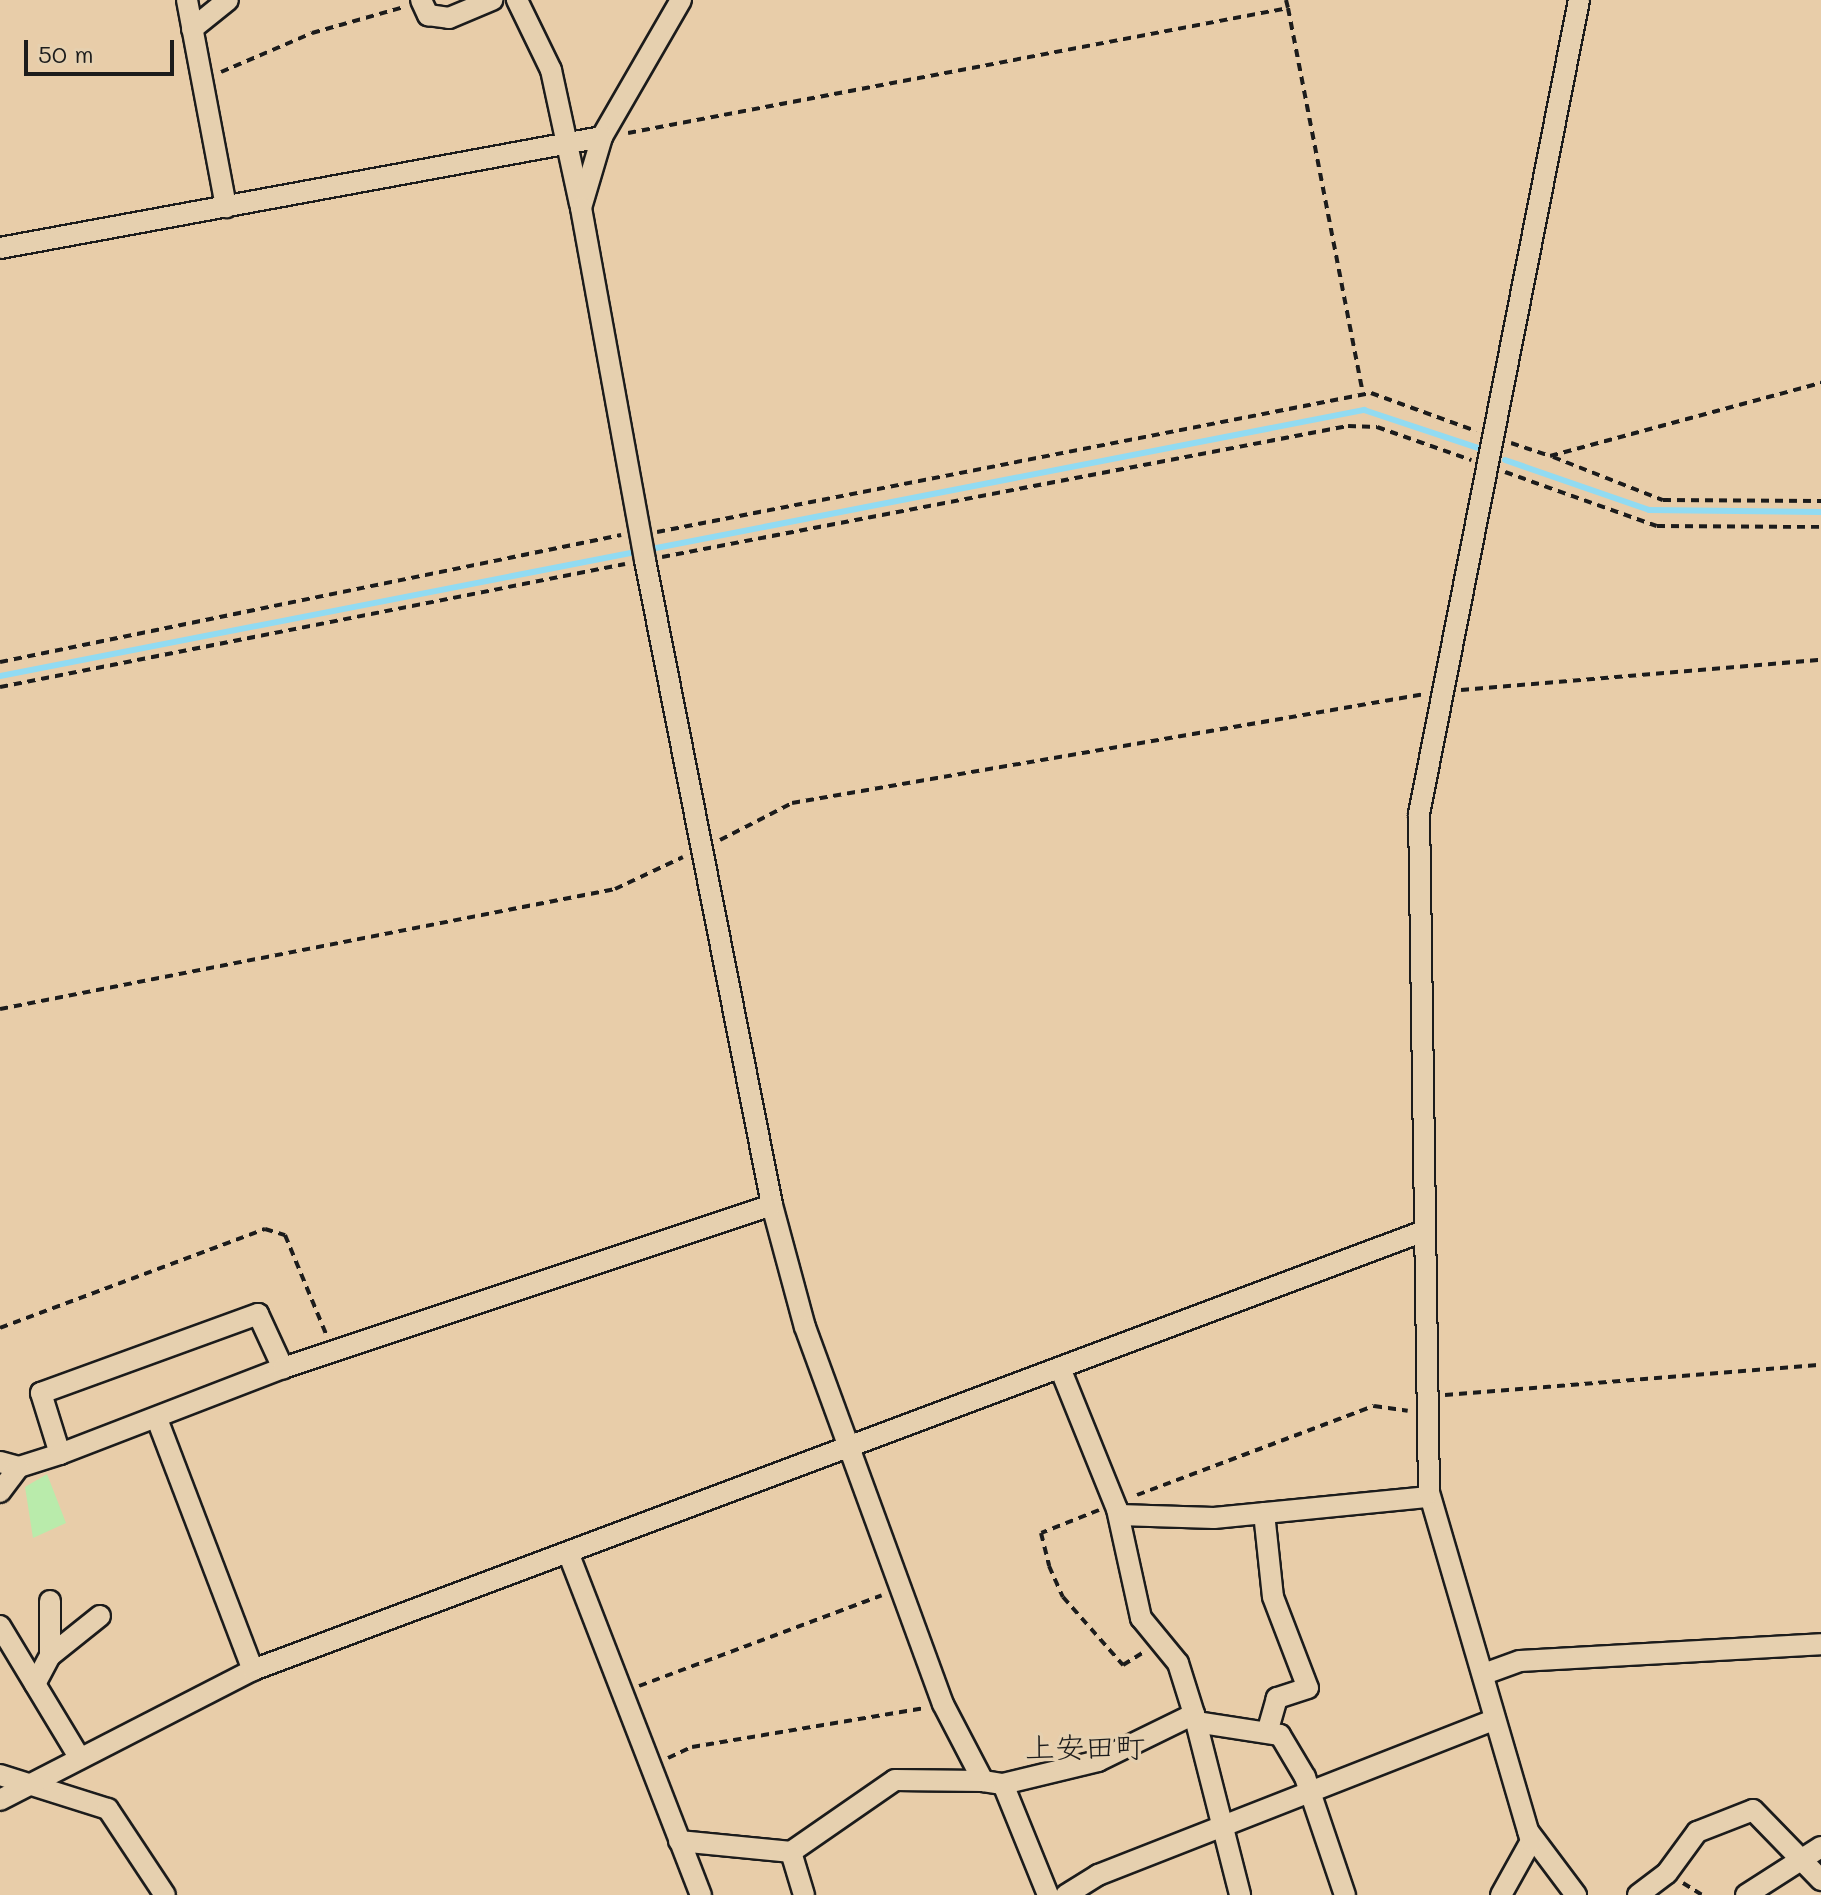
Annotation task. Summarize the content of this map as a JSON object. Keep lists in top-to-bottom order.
{
  "districts": ["上安田町"],
  "scale_bar": "50 m"
}
